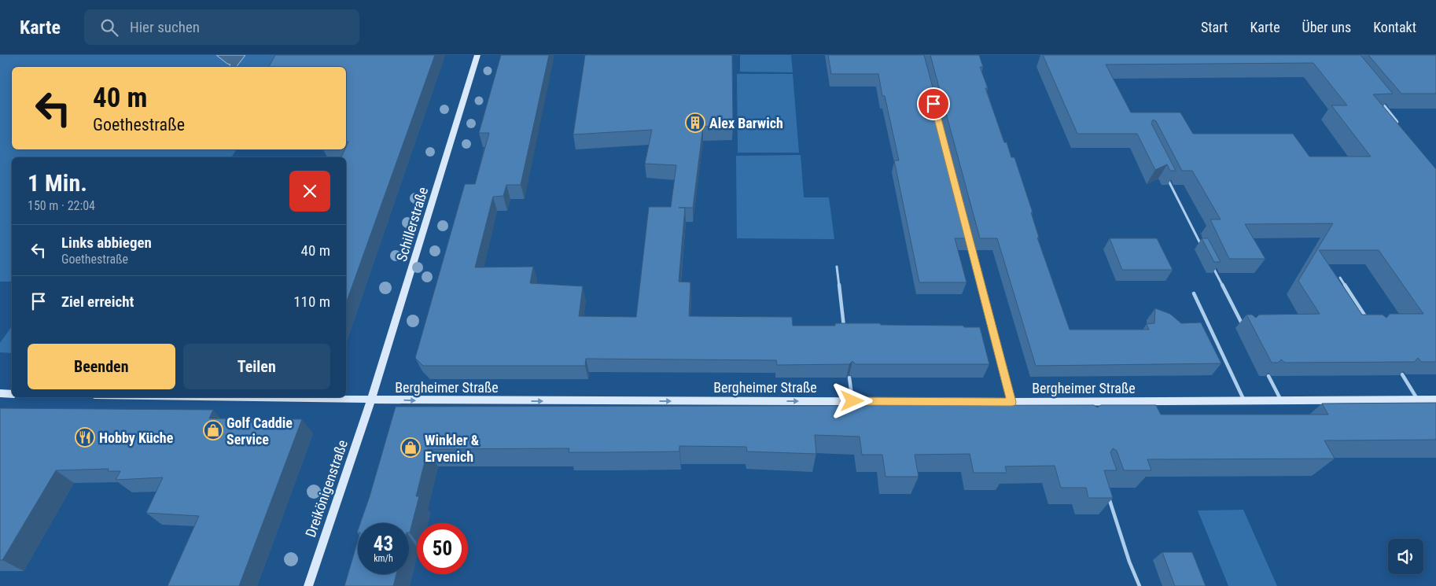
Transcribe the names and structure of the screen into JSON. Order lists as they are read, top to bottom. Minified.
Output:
{"streets":{"main road":["Schillerstraße","Bergheimer Straße","Dreikönigenstraße"]},"crossings":[["Schillerstraße","Bergheimer Straße"],["Schillerstraße","Dreikönigenstraße"],["Bergheimer Straße","Dreikönigenstraße"]],"one_way":["Bergheimer Straße"],"places":{"building":["Alex Barwich"],"shop":["Golf Caddie Service","Winkler & Ervenich"],"restaurant":["Hobby Küche"]},"page":{"header":"Karte","search":"Hier suchen","nav":["Start","Karte","Über uns","Kontakt"],"turn":["40 m","Goethestraße"],"heading":["1 Min.","150 m · 22:04"],"list":[{"name":"Links abbiegen","note":"Goethestraße","value":"40 m"},{"name":"Ziel erreicht","value":"110 m"}],"buttons":["Beenden","Teilen"],"speed":"43 km/h","limit":"50"}}
